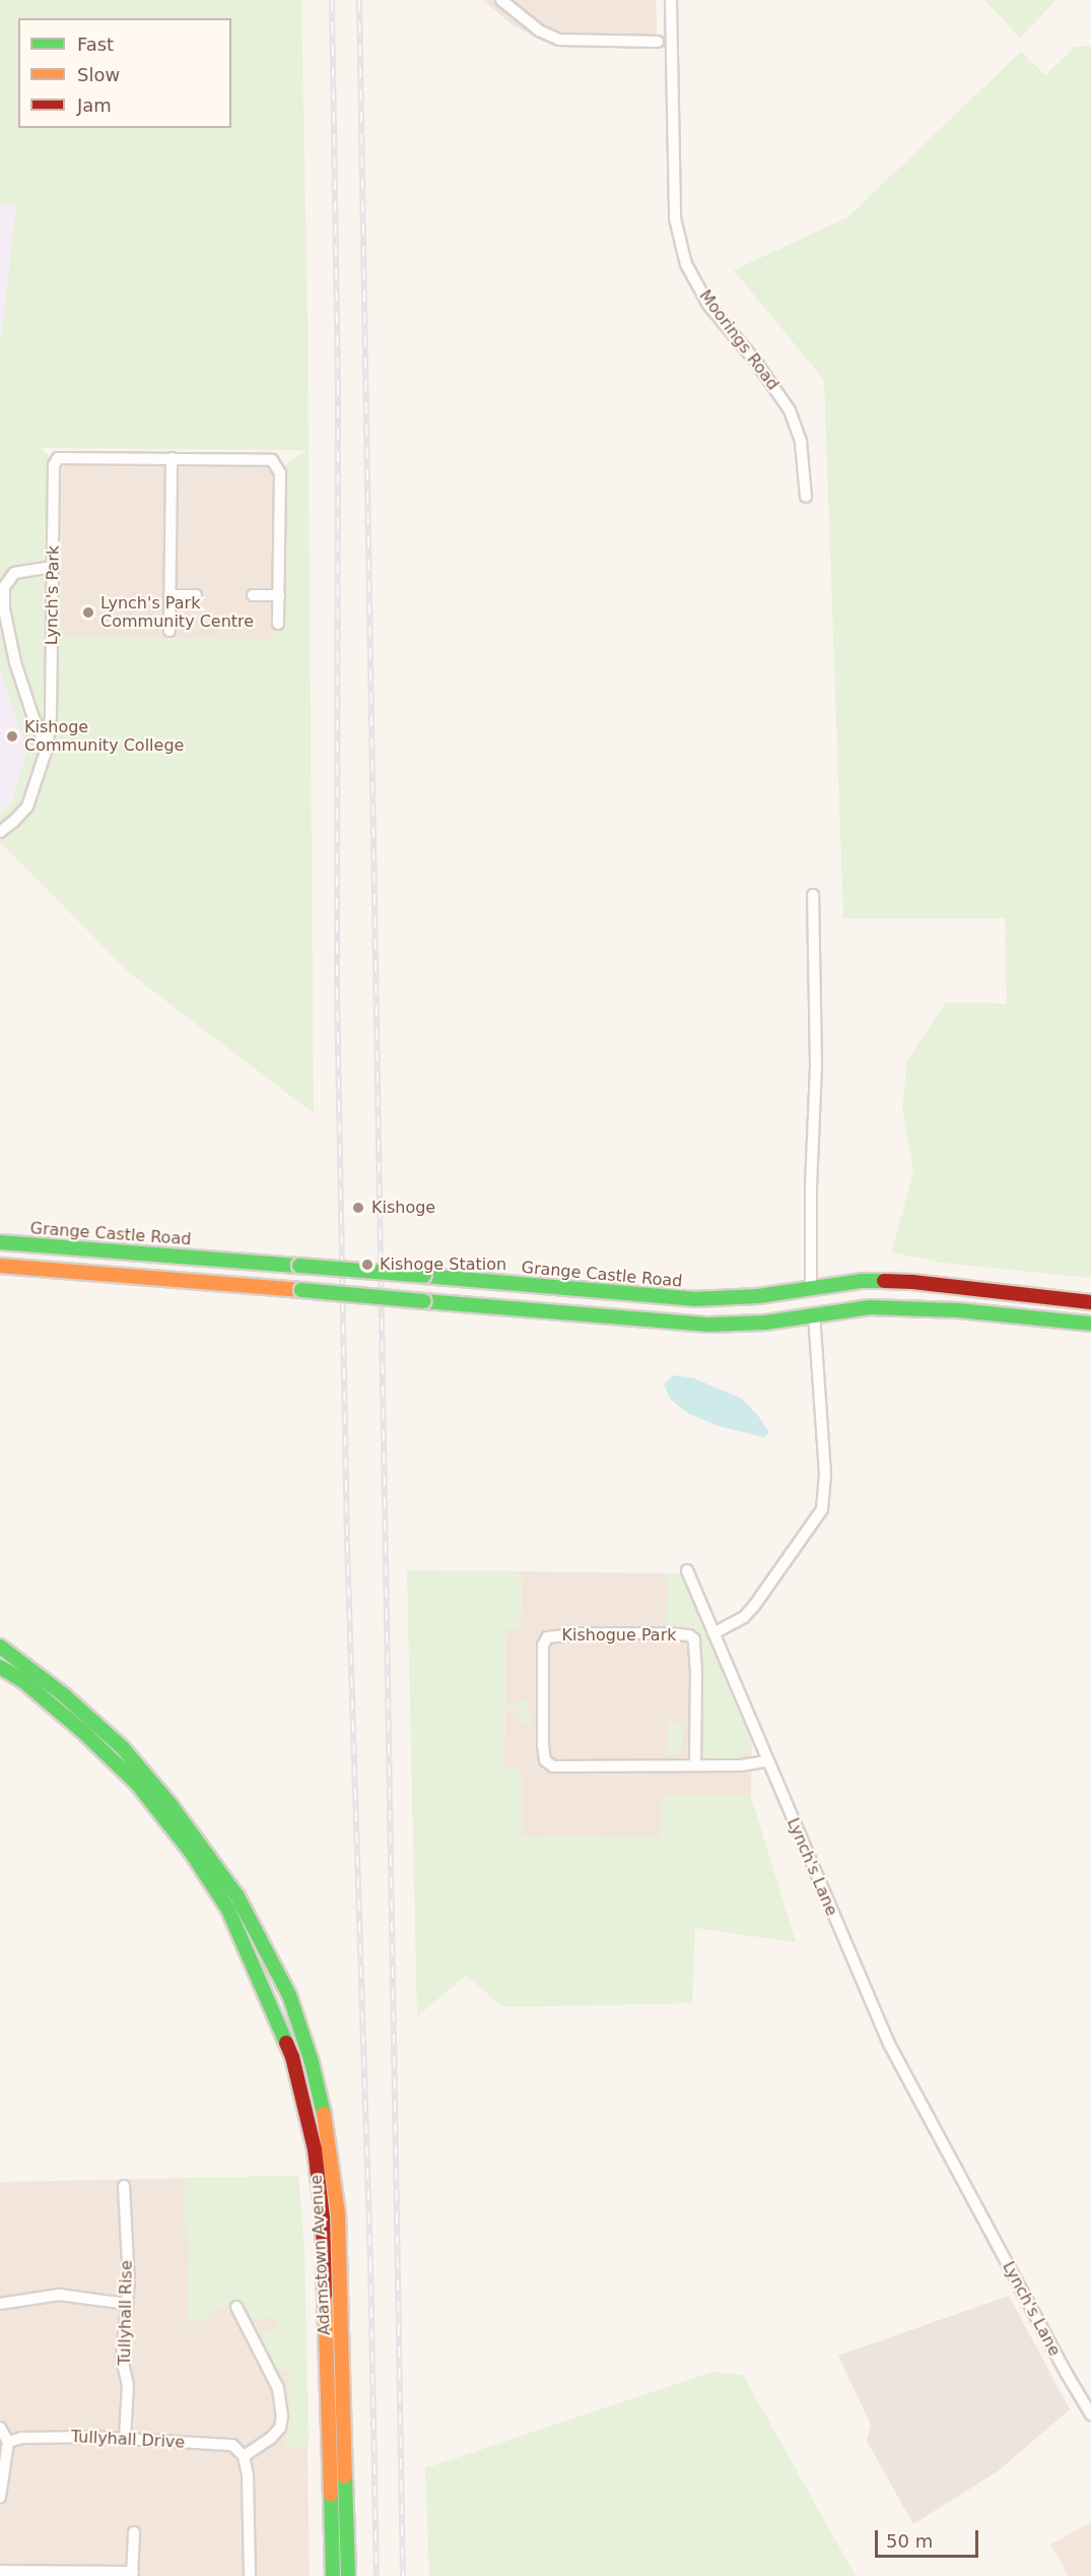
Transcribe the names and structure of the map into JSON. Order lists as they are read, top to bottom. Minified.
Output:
{"streets":{"main road":["Grange Castle Road","Adamstown Avenue"],"street":["Moorings Road","Lynch's Park","Kishogue Park","Lynch's Lane","Tullyhall Rise","Tullyhall Drive"]},"crossings":[["Kishogue Park","Lynch's Lane"],["Tullyhall Rise","Tullyhall Drive"]],"places":["Lynch's Park Community Centre","Kishoge Community College","Kishoge","Kishoge Station"],"legend":["Fast","Slow","Jam"],"scale_bar":"50 m"}
